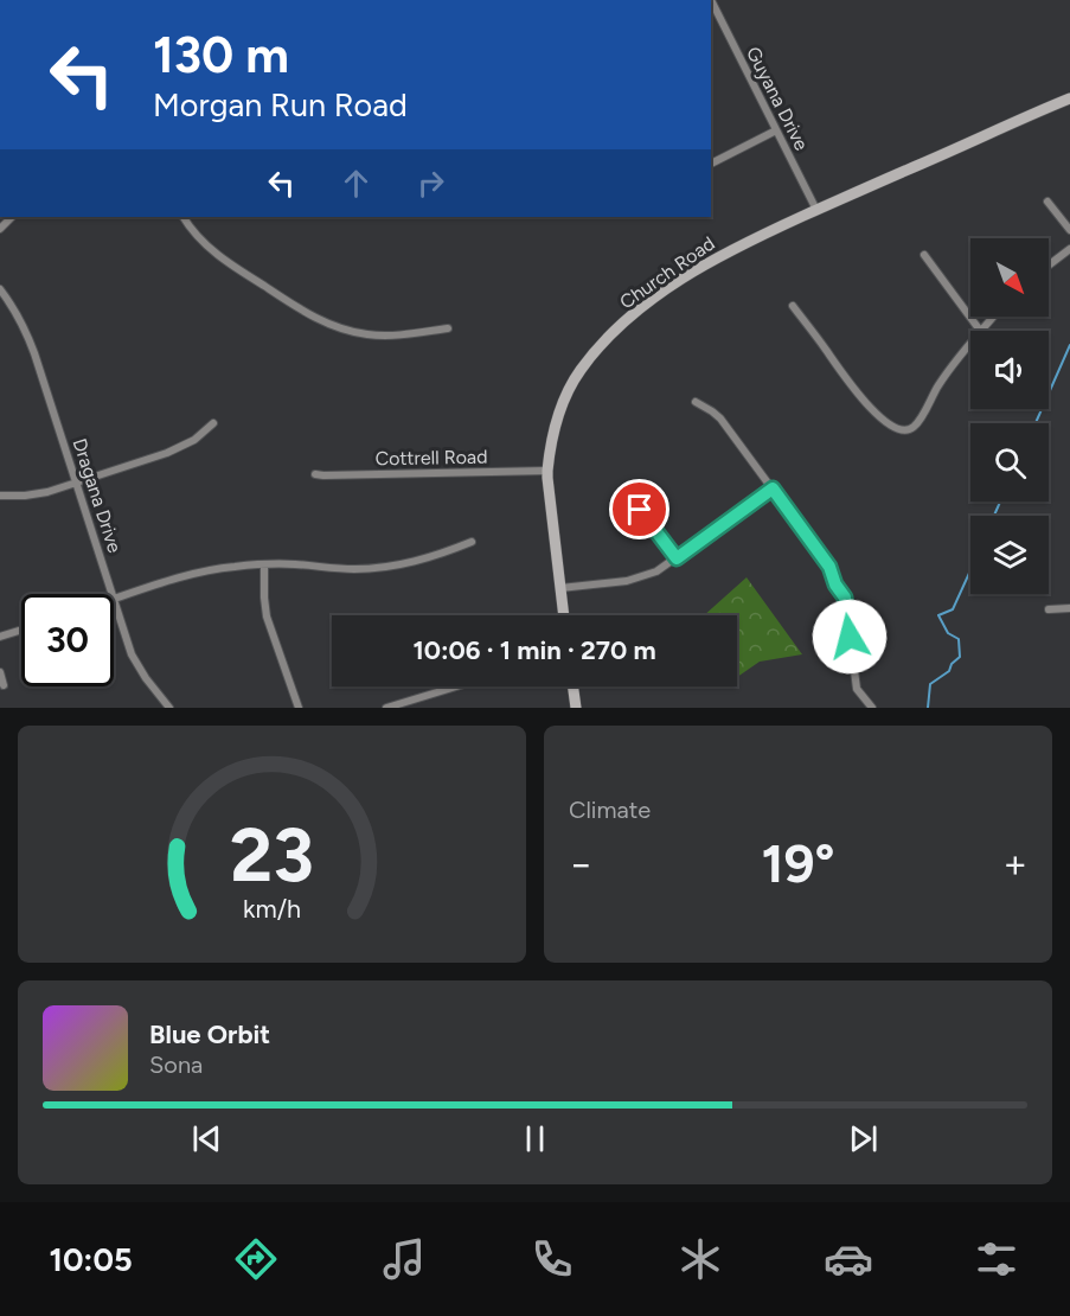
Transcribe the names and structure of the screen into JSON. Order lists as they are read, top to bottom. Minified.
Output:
{"streets":{"main road":["Church Road"],"street":["Guyana Drive","Cottrell Road","Dragana Drive"]},"crossings":[["Guyana Drive","Church Road"],["Church Road","Cottrell Road"]],"north":"bottom right","page":{"turn":["130 m","Morgan Run Road"],"limit":"30","trip":"10:06 · 1 min · 270 m","tile":"Climate","heat":["−","19°","+"],"song":["Blue Orbit","Sona"],"tabs":"10:05","gauge":["23","km/h"]}}
